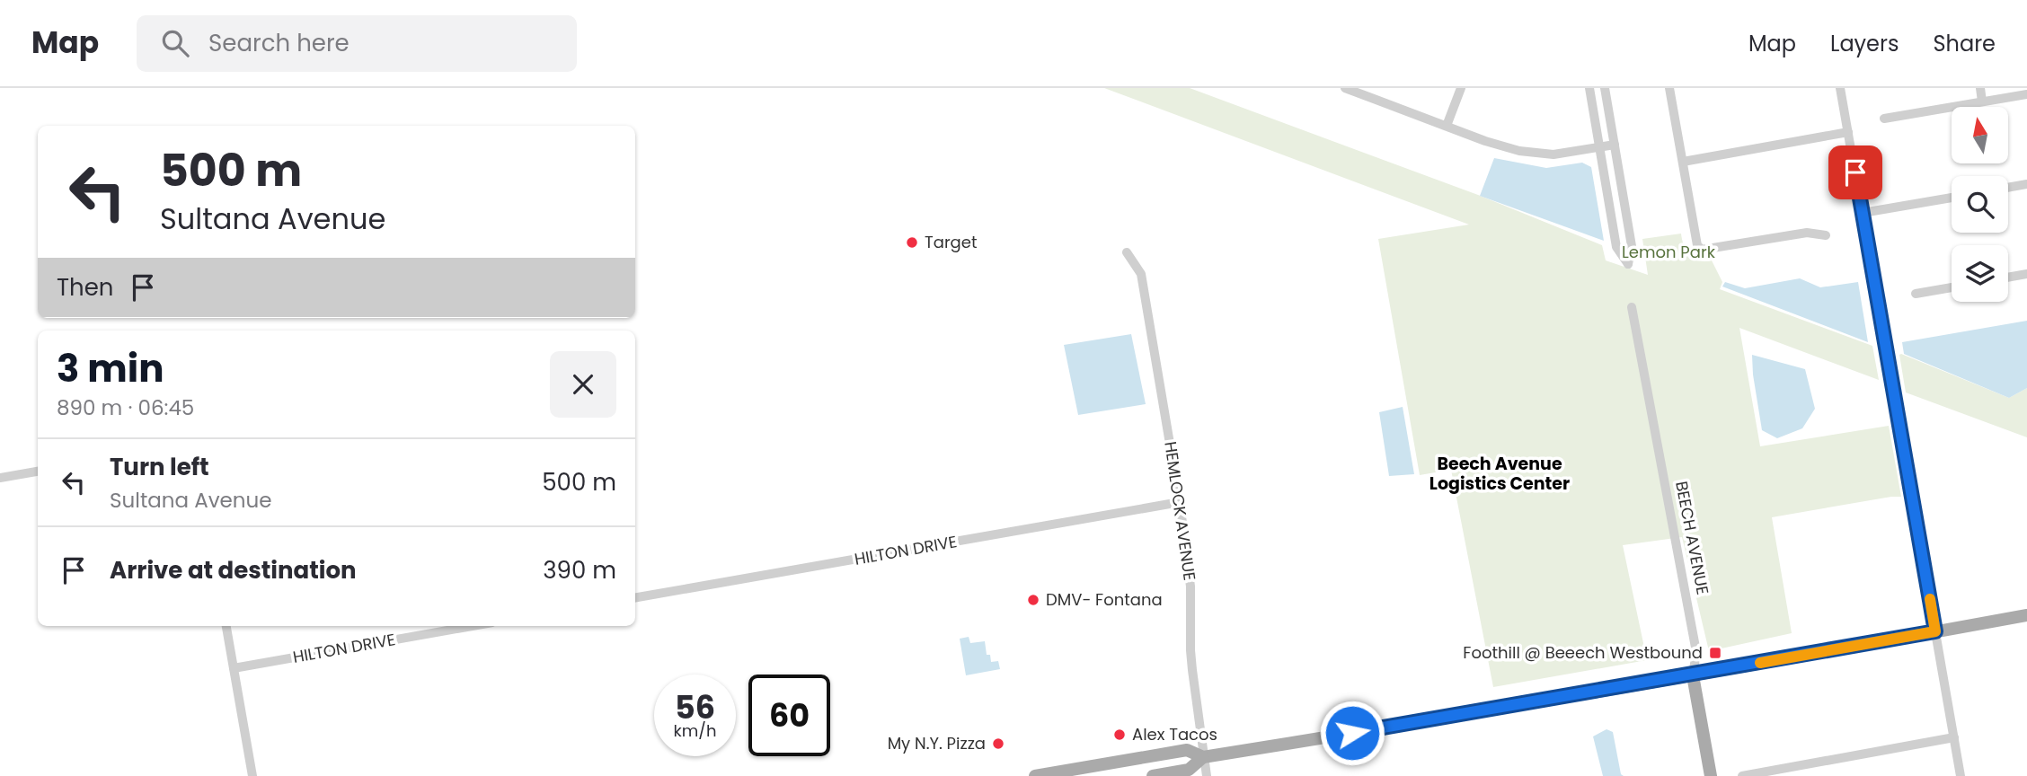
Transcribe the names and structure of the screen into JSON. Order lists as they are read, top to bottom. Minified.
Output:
{"streets":{"main road":["BEECH AVENUE"],"street":["HEMLOCK AVENUE","HILTON DRIVE"]},"crossings":[["HEMLOCK AVENUE","HILTON DRIVE"]],"districts":["Beech Avenue Logistics Center"],"parks":["Lemon Park"],"places":{"other":["Target","DMV- Fontana","Alex Tacos","My N.Y. Pizza"],"transit":["Foothill @ Beeech Westbound"]},"north":"top","page":{"header":"Map","search":"Search here","nav":["Map","Layers","Share"],"turn":["500 m","Sultana Avenue"],"then":"Then","heading":["3 min","890 m · 06:45"],"list":[{"name":"Turn left","note":"Sultana Avenue","value":"500 m"},{"name":"Arrive at destination","value":"390 m"}],"speed":"56 km/h","limit":"60"}}
